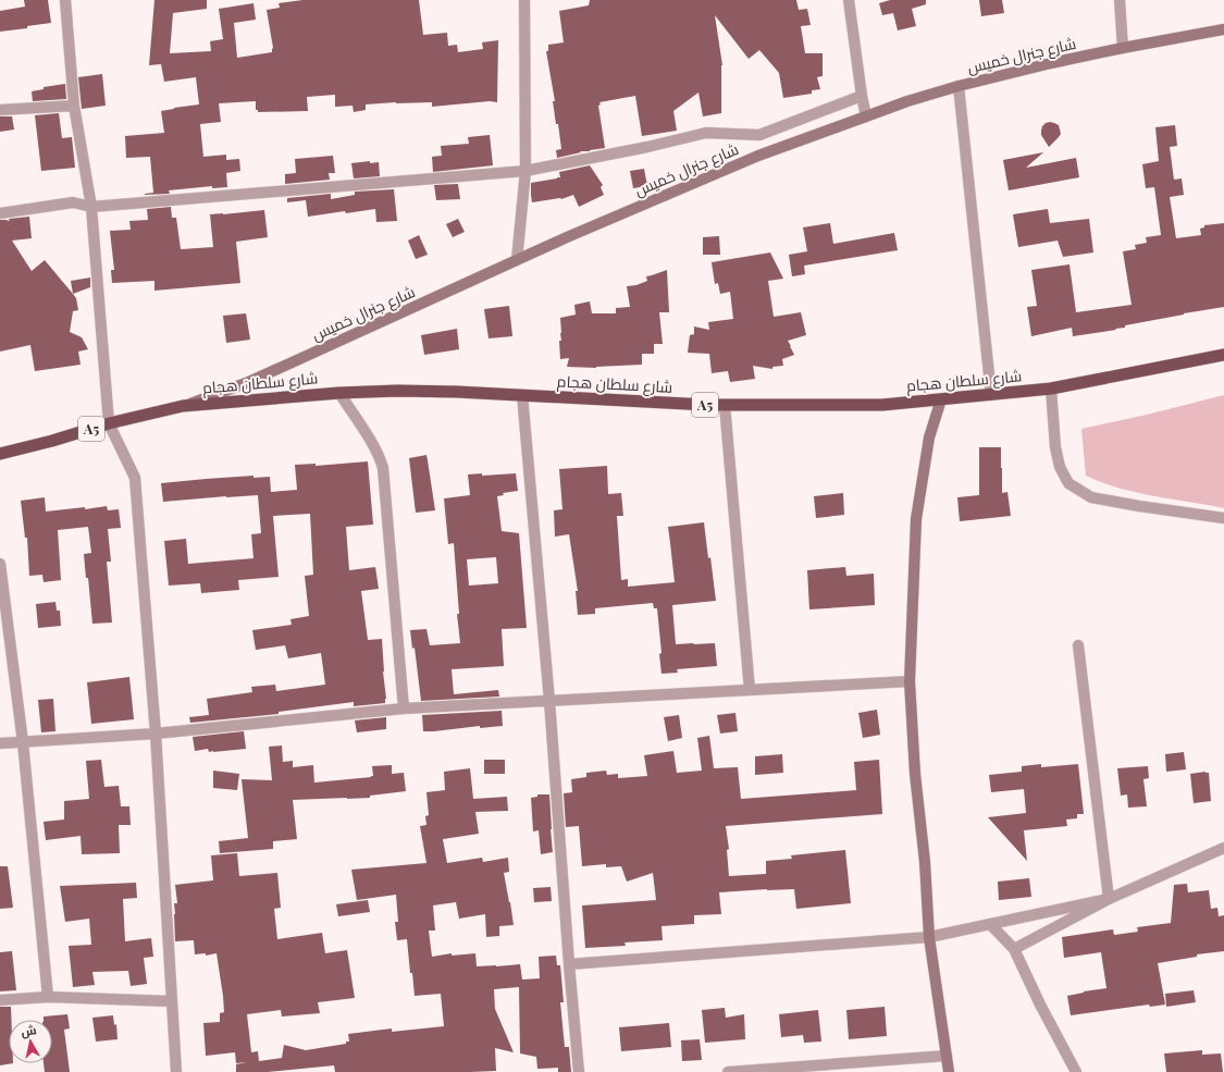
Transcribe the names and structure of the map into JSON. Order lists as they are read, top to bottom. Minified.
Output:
{"streets":{"highway":["شارع سلطان هجام","A5"],"main road":["شارع جنرال خميس"]},"crossings":[["شارع جنرال خميس","شارع سلطان هجام"],["شارع جنرال خميس","A5"],["شارع سلطان هجام","A5"]],"north":"top"}
